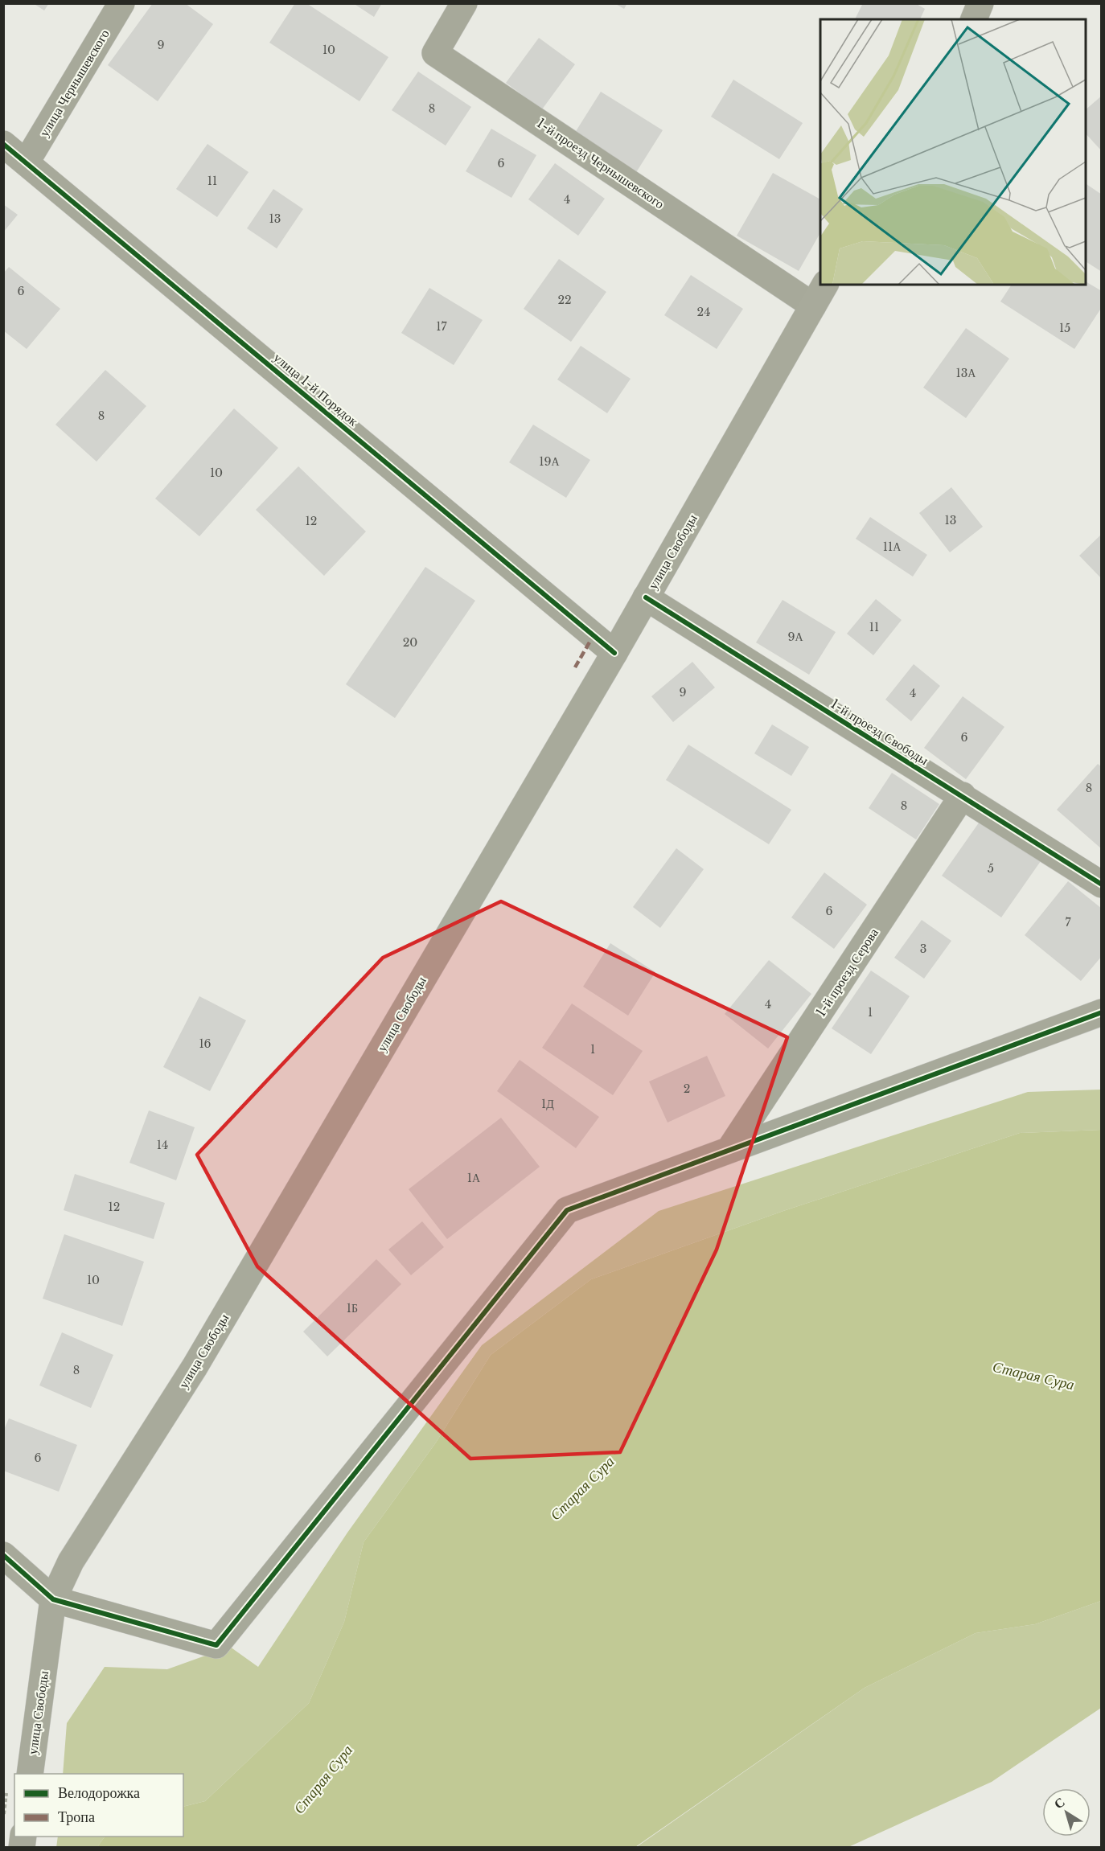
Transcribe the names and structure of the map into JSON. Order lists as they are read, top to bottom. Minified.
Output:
{"streets":{"main road":["улица Свободы"],"street":["улица Чернышевского","1-й проезд Чернышевского","улица 1-й Порядок","1-й проезд Свободы","1-й проезд Серова"]},"crossings":[["улица Чернышевского","улица 1-й Порядок"],["1-й проезд Чернышевского","улица Свободы"],["улица 1-й Порядок","улица Свободы"],["улица Свободы","1-й проезд Свободы"],["1-й проезд Свободы","1-й проезд Серова"]],"water":["Старая Сура"],"house_numbers":["9","10","8","6","11","4","13","6","22","24","17","15","13А","8","19А","10","13","12","11А","11","9А","20","9","4","6","8","8","5","6","7","3","4","1","16","1","2","1Д","14","1А","12","10","1Б","8","6"],"legend":["Велодорожка","Тропа"],"north":"top left"}
